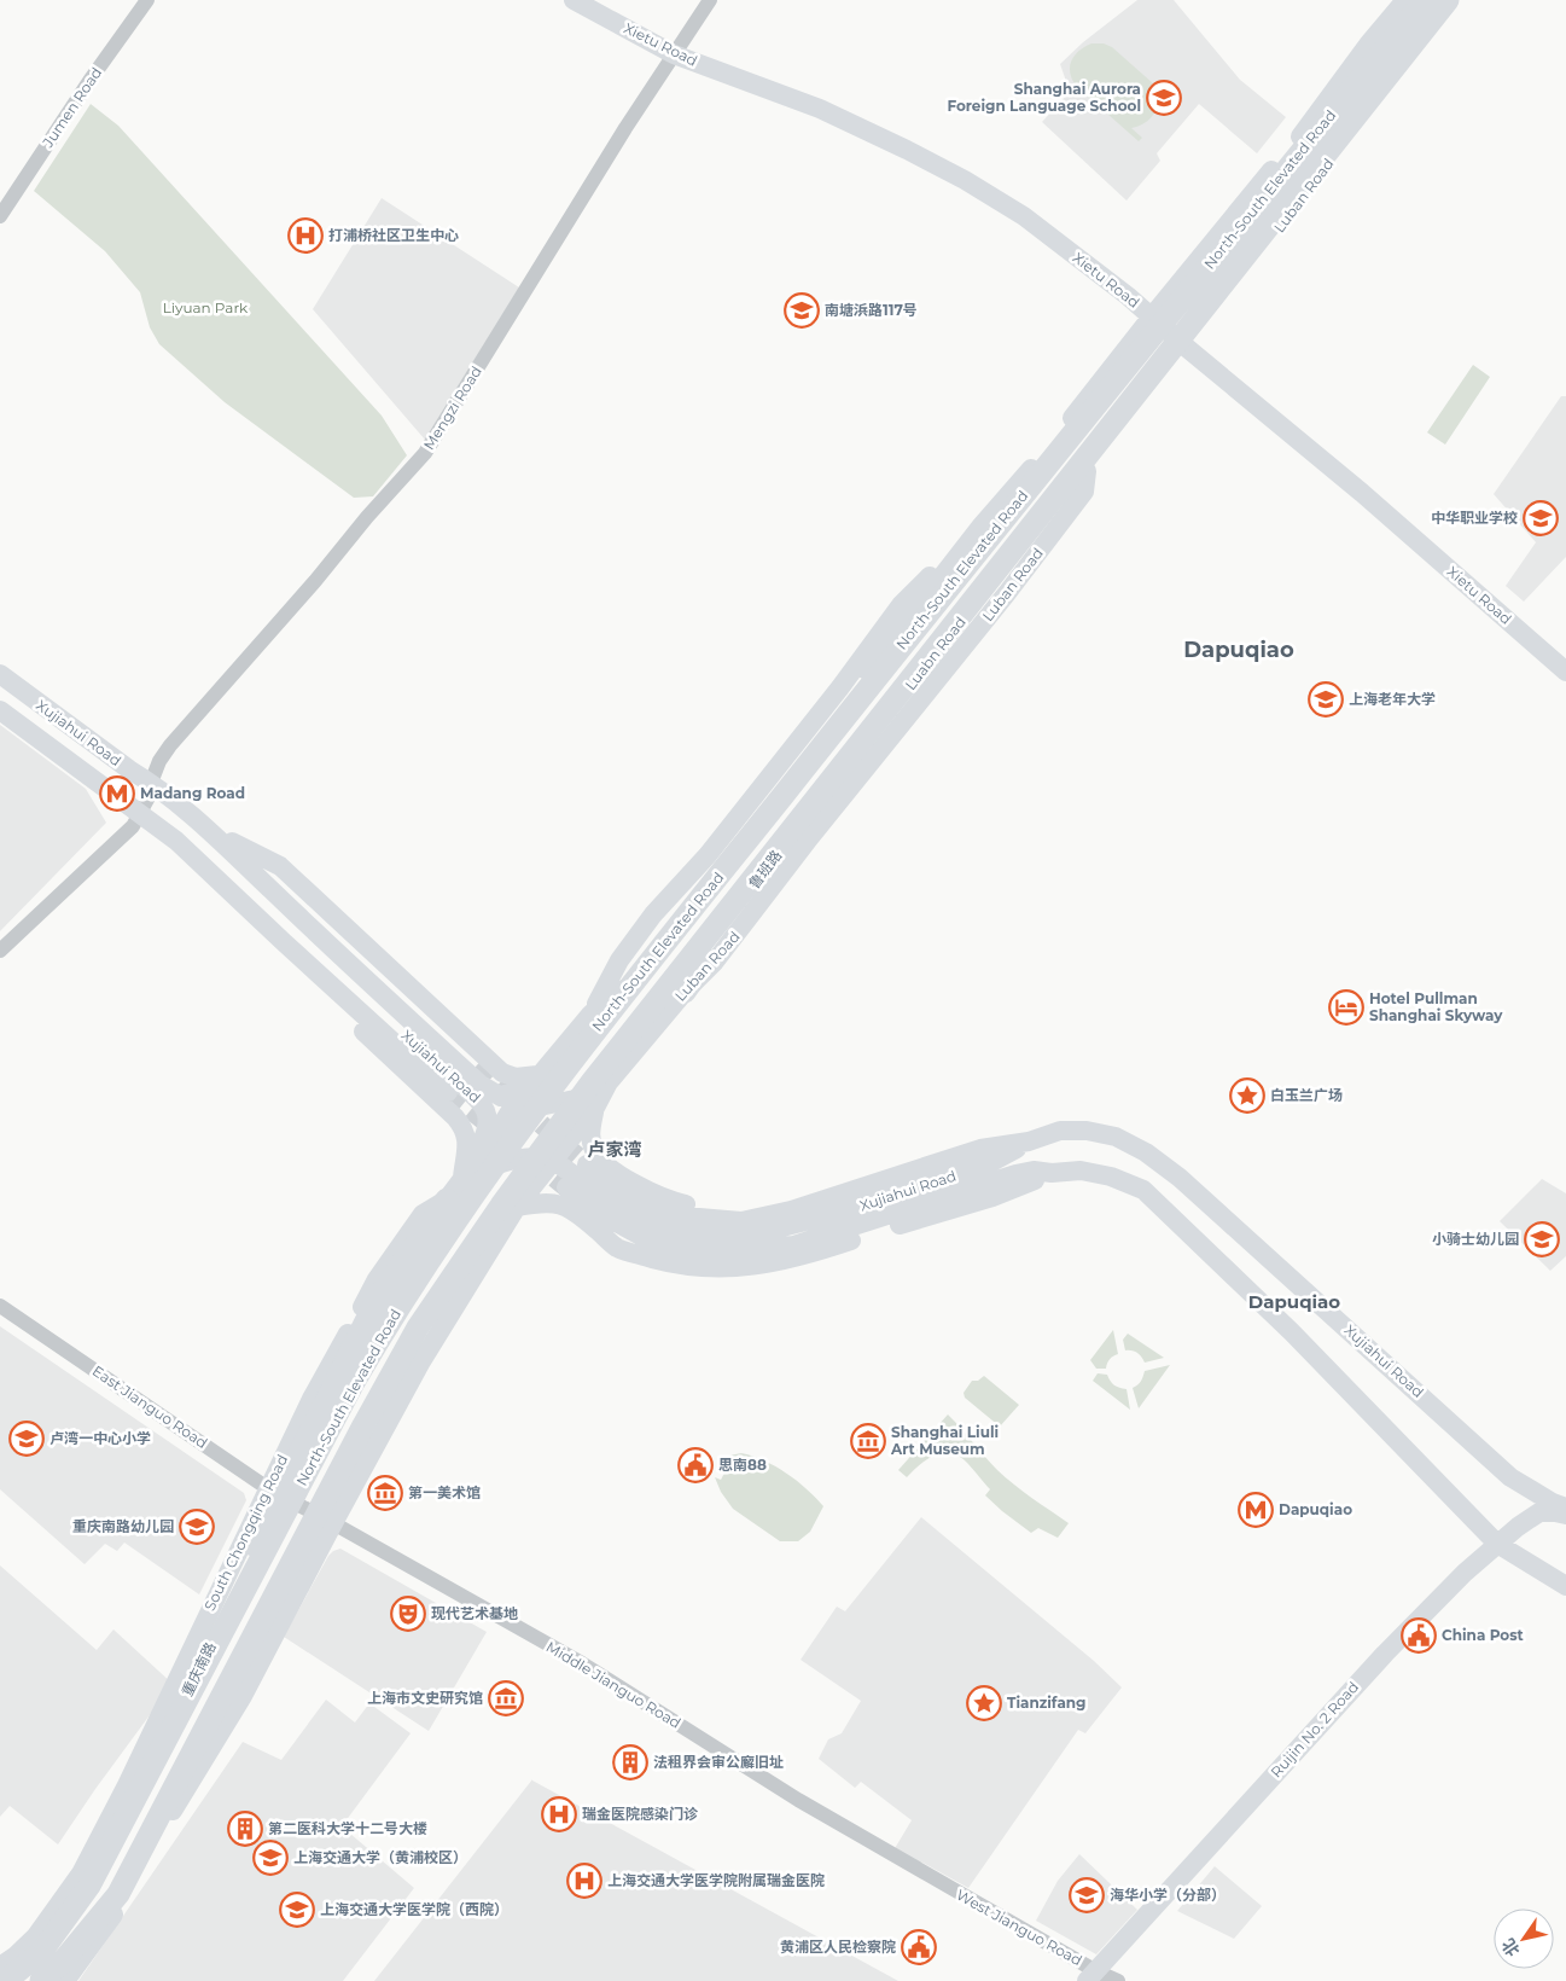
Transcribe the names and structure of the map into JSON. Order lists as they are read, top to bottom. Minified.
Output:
{"streets":{"highway":["North-South Elevated Road"],"main road":["Xietu Road","Luban Road","Luabn Road","Xujiahui Road","鲁班路","South Chongqing Road"],"street":["Jumen Road","Mengzi Road","East Jianguo Road","Middle Jianguo Road","West Jianguo Road"]},"crossings":[["Xietu Road","Luban Road"],["Xietu Road","Mengzi Road"],["North-South Elevated Road","Luban Road"],["North-South Elevated Road","Luabn Road"],["Luban Road","Luabn Road"],["Luban Road","Xujiahui Road"],["Luban Road","鲁班路"],["Mengzi Road","Xujiahui Road"],["Luabn Road","鲁班路"],["Xujiahui Road","South Chongqing Road"],["East Jianguo Road","South Chongqing Road"],["East Jianguo Road","Middle Jianguo Road"],["Middle Jianguo Road","West Jianguo Road"]],"districts":["Dapuqiao","卢家湾","Dapuqiao"],"parks":["Liyuan Park"],"places":{"school or university":["Shanghai Aurora Foreign Language School","南塘浜路117号","中华职业学校","上海老年大学","小骑士幼儿园","卢湾一中心小学","重庆南路幼儿园","上海交通大学（黄浦校区）","海华小学（分部）","上海交通大学医学院（西院）"],"hospital":["打浦桥社区卫生中心","瑞金医院感染门诊","上海交通大学医学院附属瑞金医院"],"metro station":["Madang Road","Dapuqiao"],"hotel":["Hotel Pullman Shanghai Skyway"],"place":["白玉兰广场","Tianzifang"],"museum":["Shanghai Liuli Art Museum","第一美术馆","上海市文史研究馆"],"public building":["思南88","China Post","黄浦区人民检察院"],"theatre":["现代艺术基地"],"building":["法租界会审公廨旧址","第二医科大学十二号大楼"]},"north":"bottom left"}
